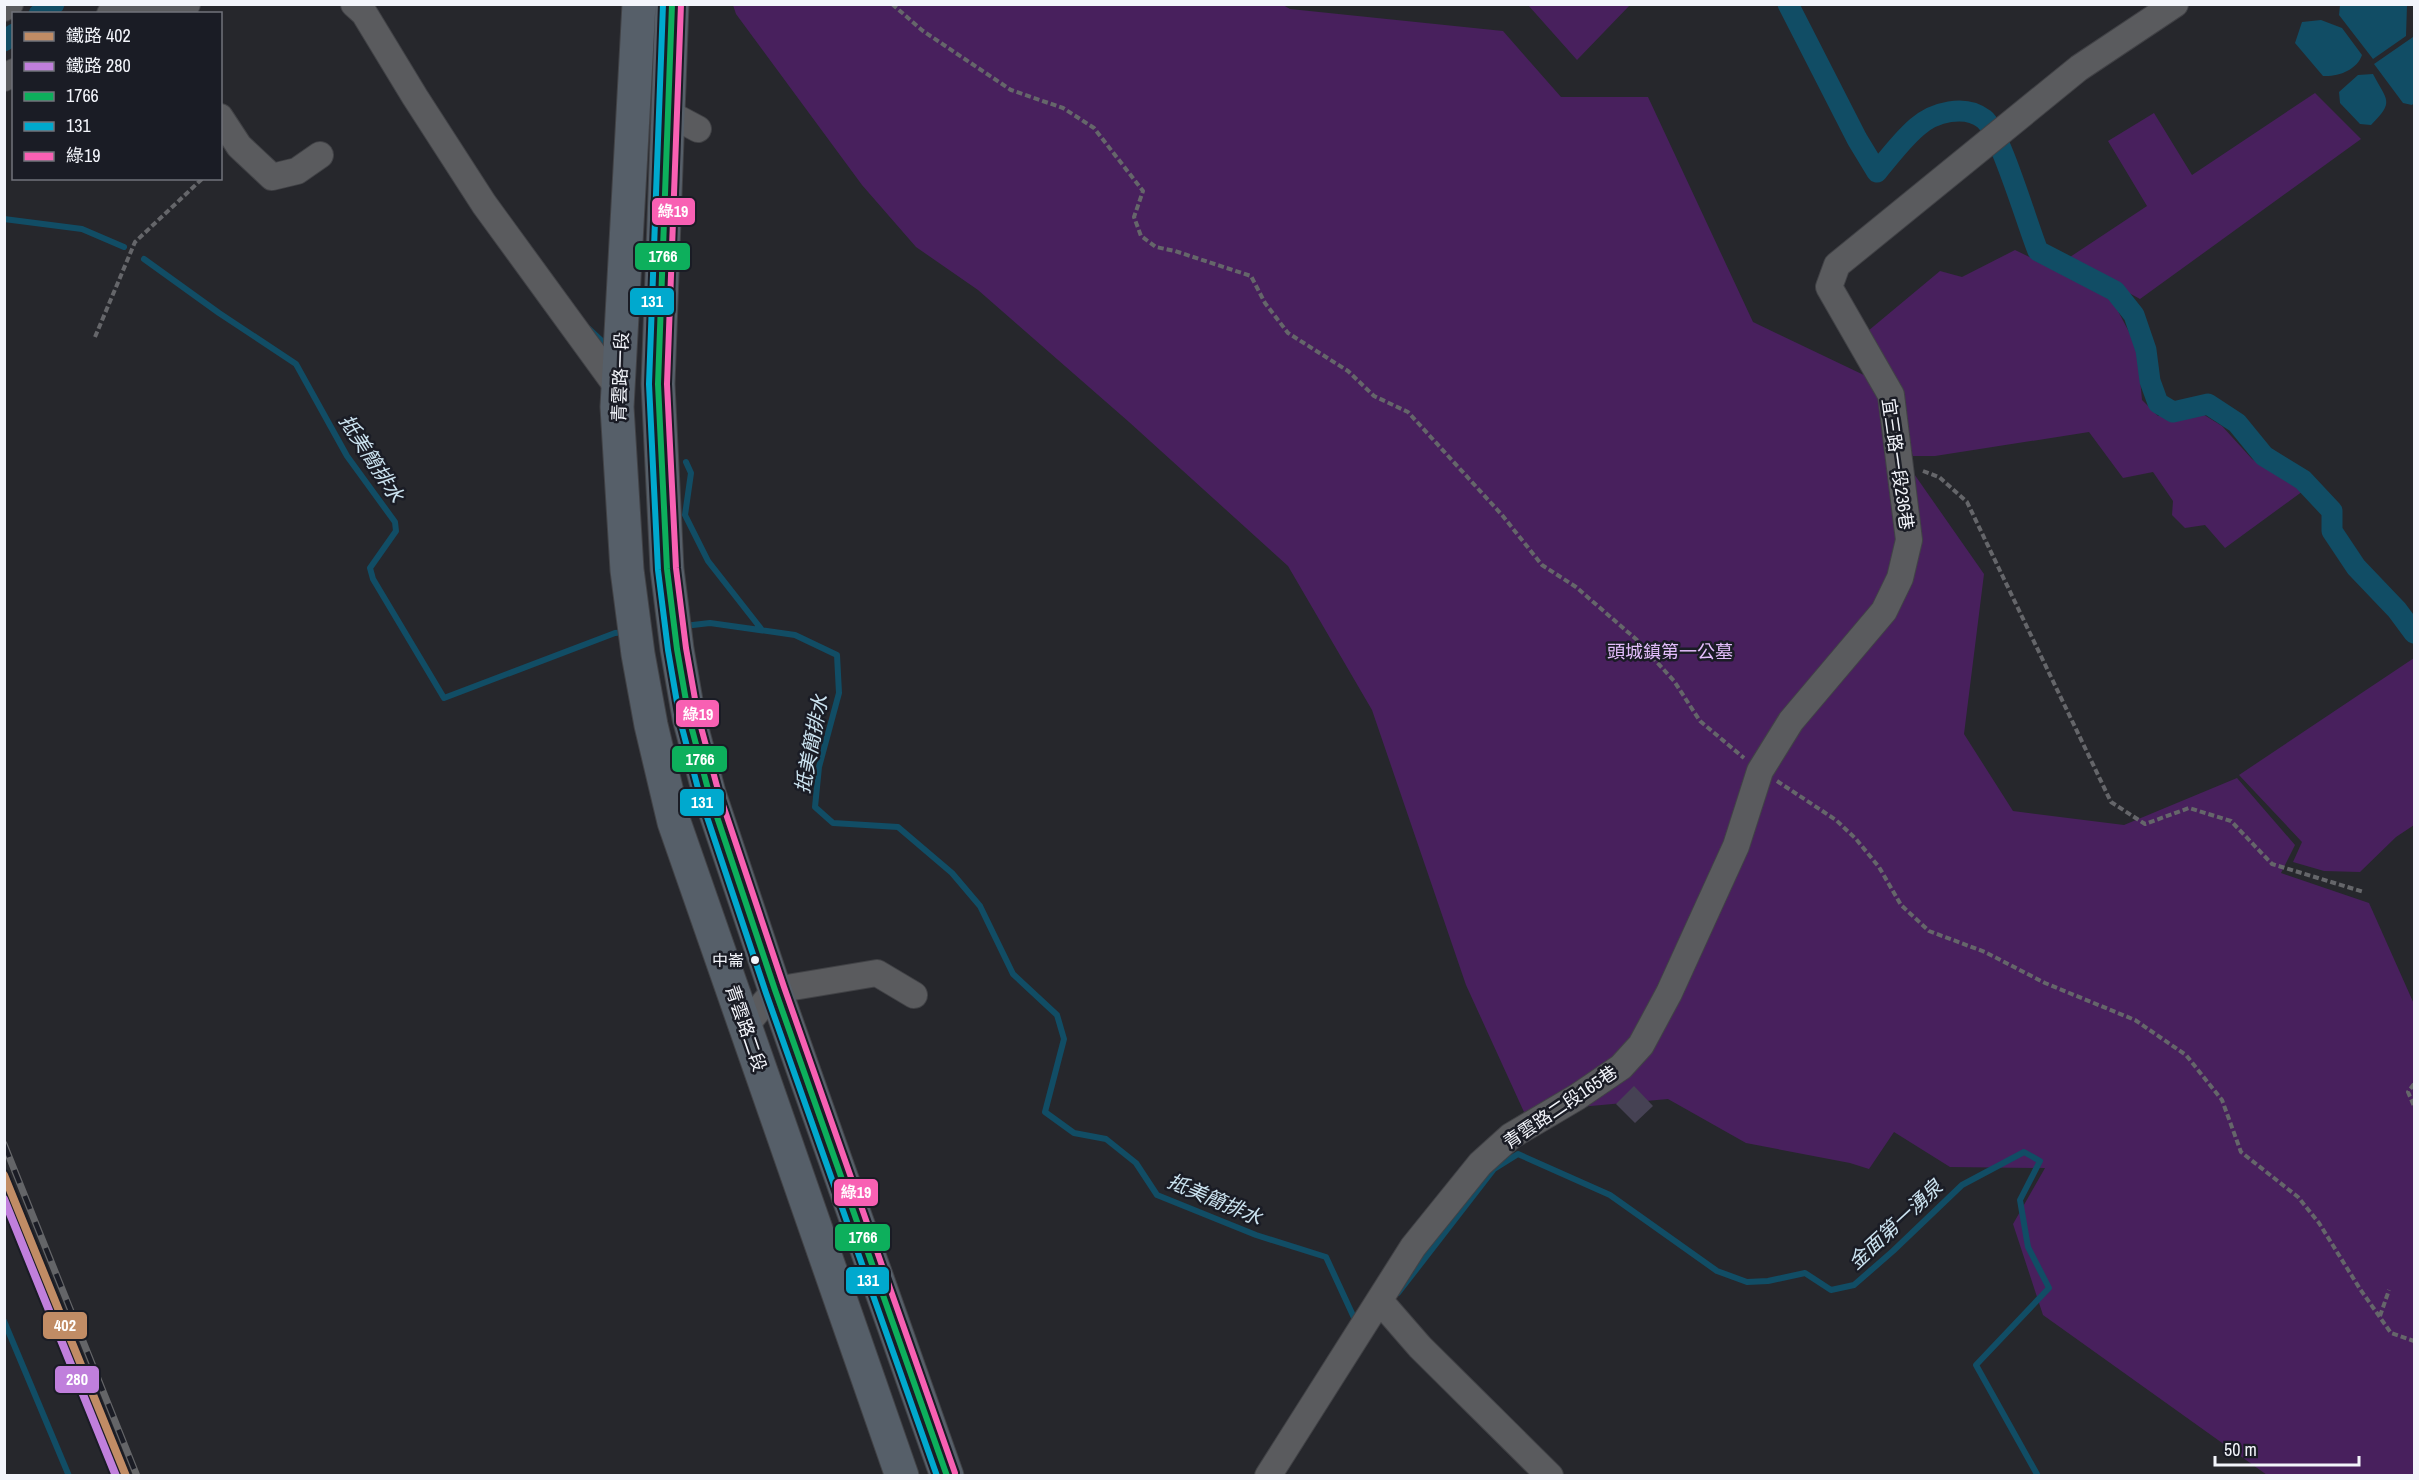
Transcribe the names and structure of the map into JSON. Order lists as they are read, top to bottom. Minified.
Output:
{"streets":{"main road":["青雲路一段","青雲路二段"],"lane":["宜三路一段236巷","青雲路二段165巷"]},"crossings":[["青雲路一段","青雲路二段"],["宜三路一段236巷","青雲路二段165巷"]],"water":["抵美簡排水","金面第一湧泉"],"parks":["頭城鎮第一公墓"],"places":["中崙"],"lines":["transit line 1766","transit line 131","transit line 綠19","rail line 402","rail line 280"],"legend":["鐵路 402","鐵路 280","1766","131","綠19"],"scale_bar":"50 m"}
